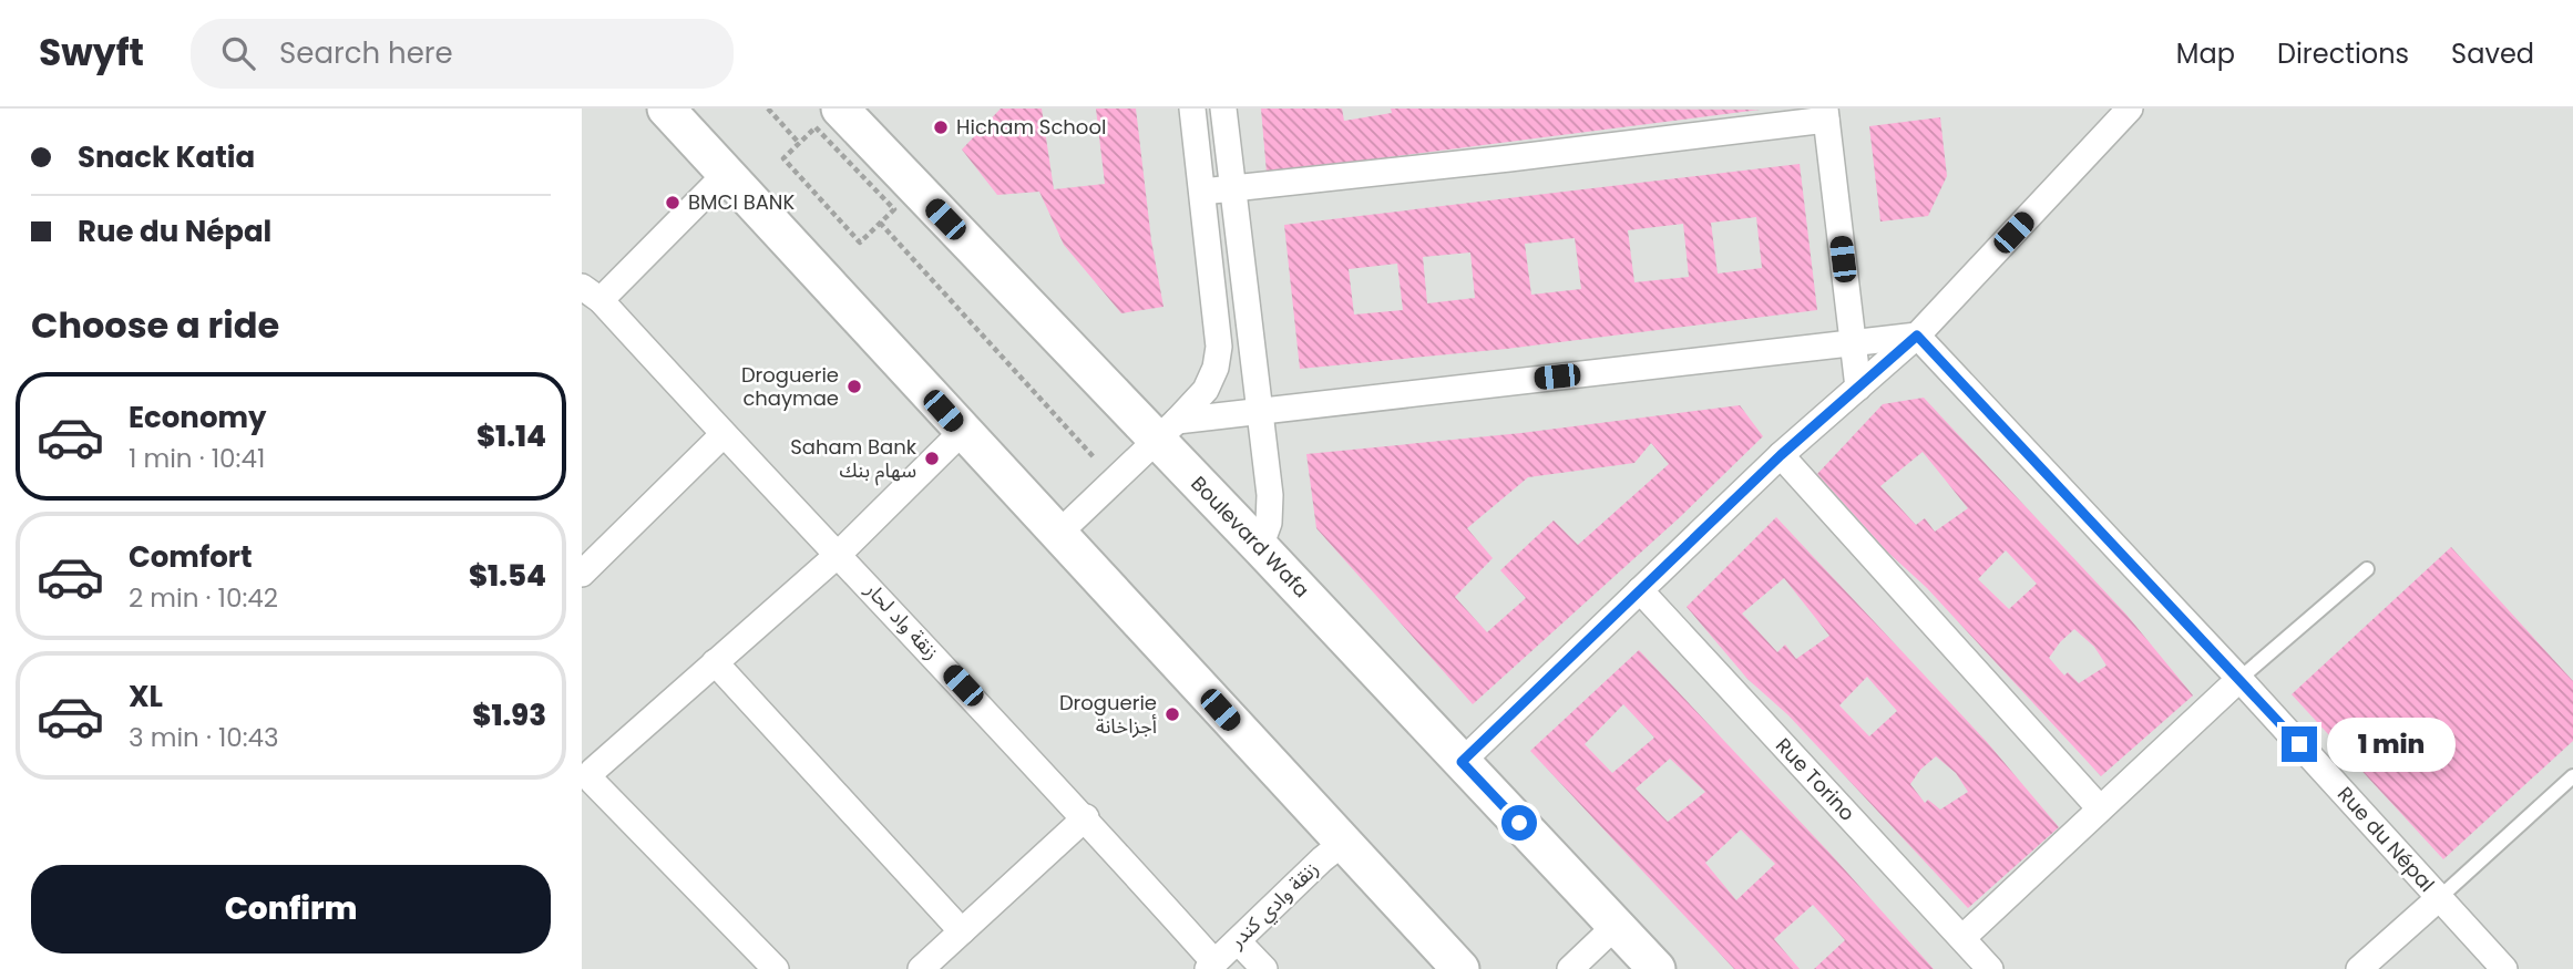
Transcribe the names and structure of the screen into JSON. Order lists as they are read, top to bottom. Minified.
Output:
{"streets":{"street":["Boulevard Wafa","زنقة واد لحار","Rue Torino","Rue du Népal","زنقة وادي كندر"]},"crossings":[["زنقة واد لحار","زنقة وادي كندر"]],"places":["Hicham School","BMCI BANK","Droguerie chaymae","Saham Bank سهام بنك","Droguerie أجزاخانة"],"page":{"header":"Swyft","search":"Search here","nav":["Map","Directions","Saved"],"banner":["Snack Katia","Rue du Népal"],"heading":"Choose a ride","list":[{"name":"Economy","note":"1 min · 10:41","value":"$1.14"},{"name":"Comfort","note":"2 min · 10:42","value":"$1.54"},{"name":"XL","note":"3 min · 10:43","value":"$1.93"}],"bubble":"1 min","buttons":"Confirm"}}
